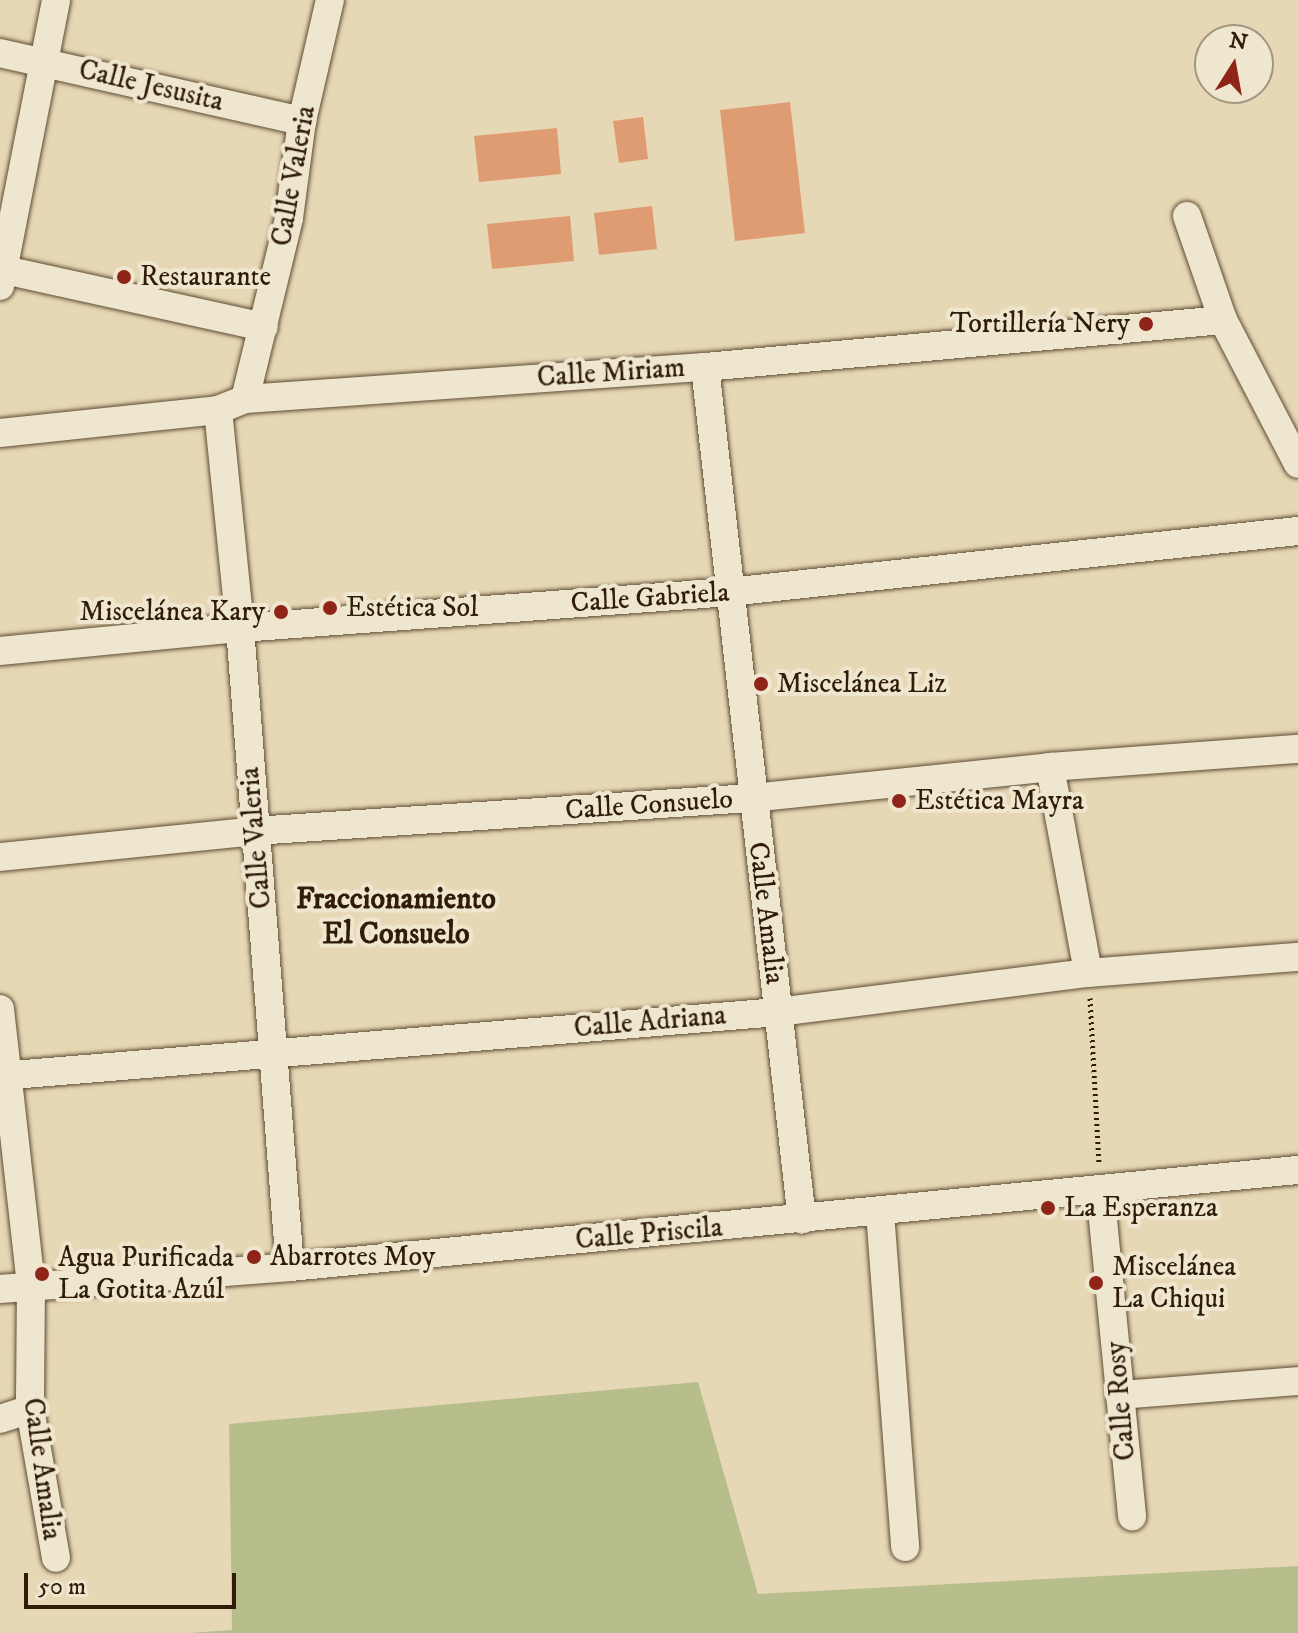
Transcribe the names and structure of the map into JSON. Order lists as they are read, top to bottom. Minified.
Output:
{"streets":{"street":["Calle Jesusita","Calle Valeria","Calle Miriam","Calle Gabriela","Calle Consuelo","Calle Amalia","Calle Adriana","Calle Priscila","Calle Rosy"]},"crossings":[["Calle Jesusita","Calle Valeria"],["Calle Valeria","Calle Miriam"],["Calle Valeria","Calle Gabriela"],["Calle Valeria","Calle Consuelo"],["Calle Valeria","Calle Adriana"],["Calle Valeria","Calle Priscila"],["Calle Miriam","Calle Amalia"],["Calle Gabriela","Calle Amalia"],["Calle Consuelo","Calle Amalia"],["Calle Amalia","Calle Adriana"],["Calle Amalia","Calle Priscila"],["Calle Priscila","Calle Rosy"]],"districts":["Fraccionamiento El Consuelo"],"places":["Restaurante","Tortillería Nery","Estética Sol","Miscelánea Kary","Miscelánea Liz","Estética Mayra","La Esperanza","Abarrotes Moy","Agua Purificada La Gotita Azúl","Miscelánea La Chiqui"],"scale_bar":"50 m","north":"top"}
